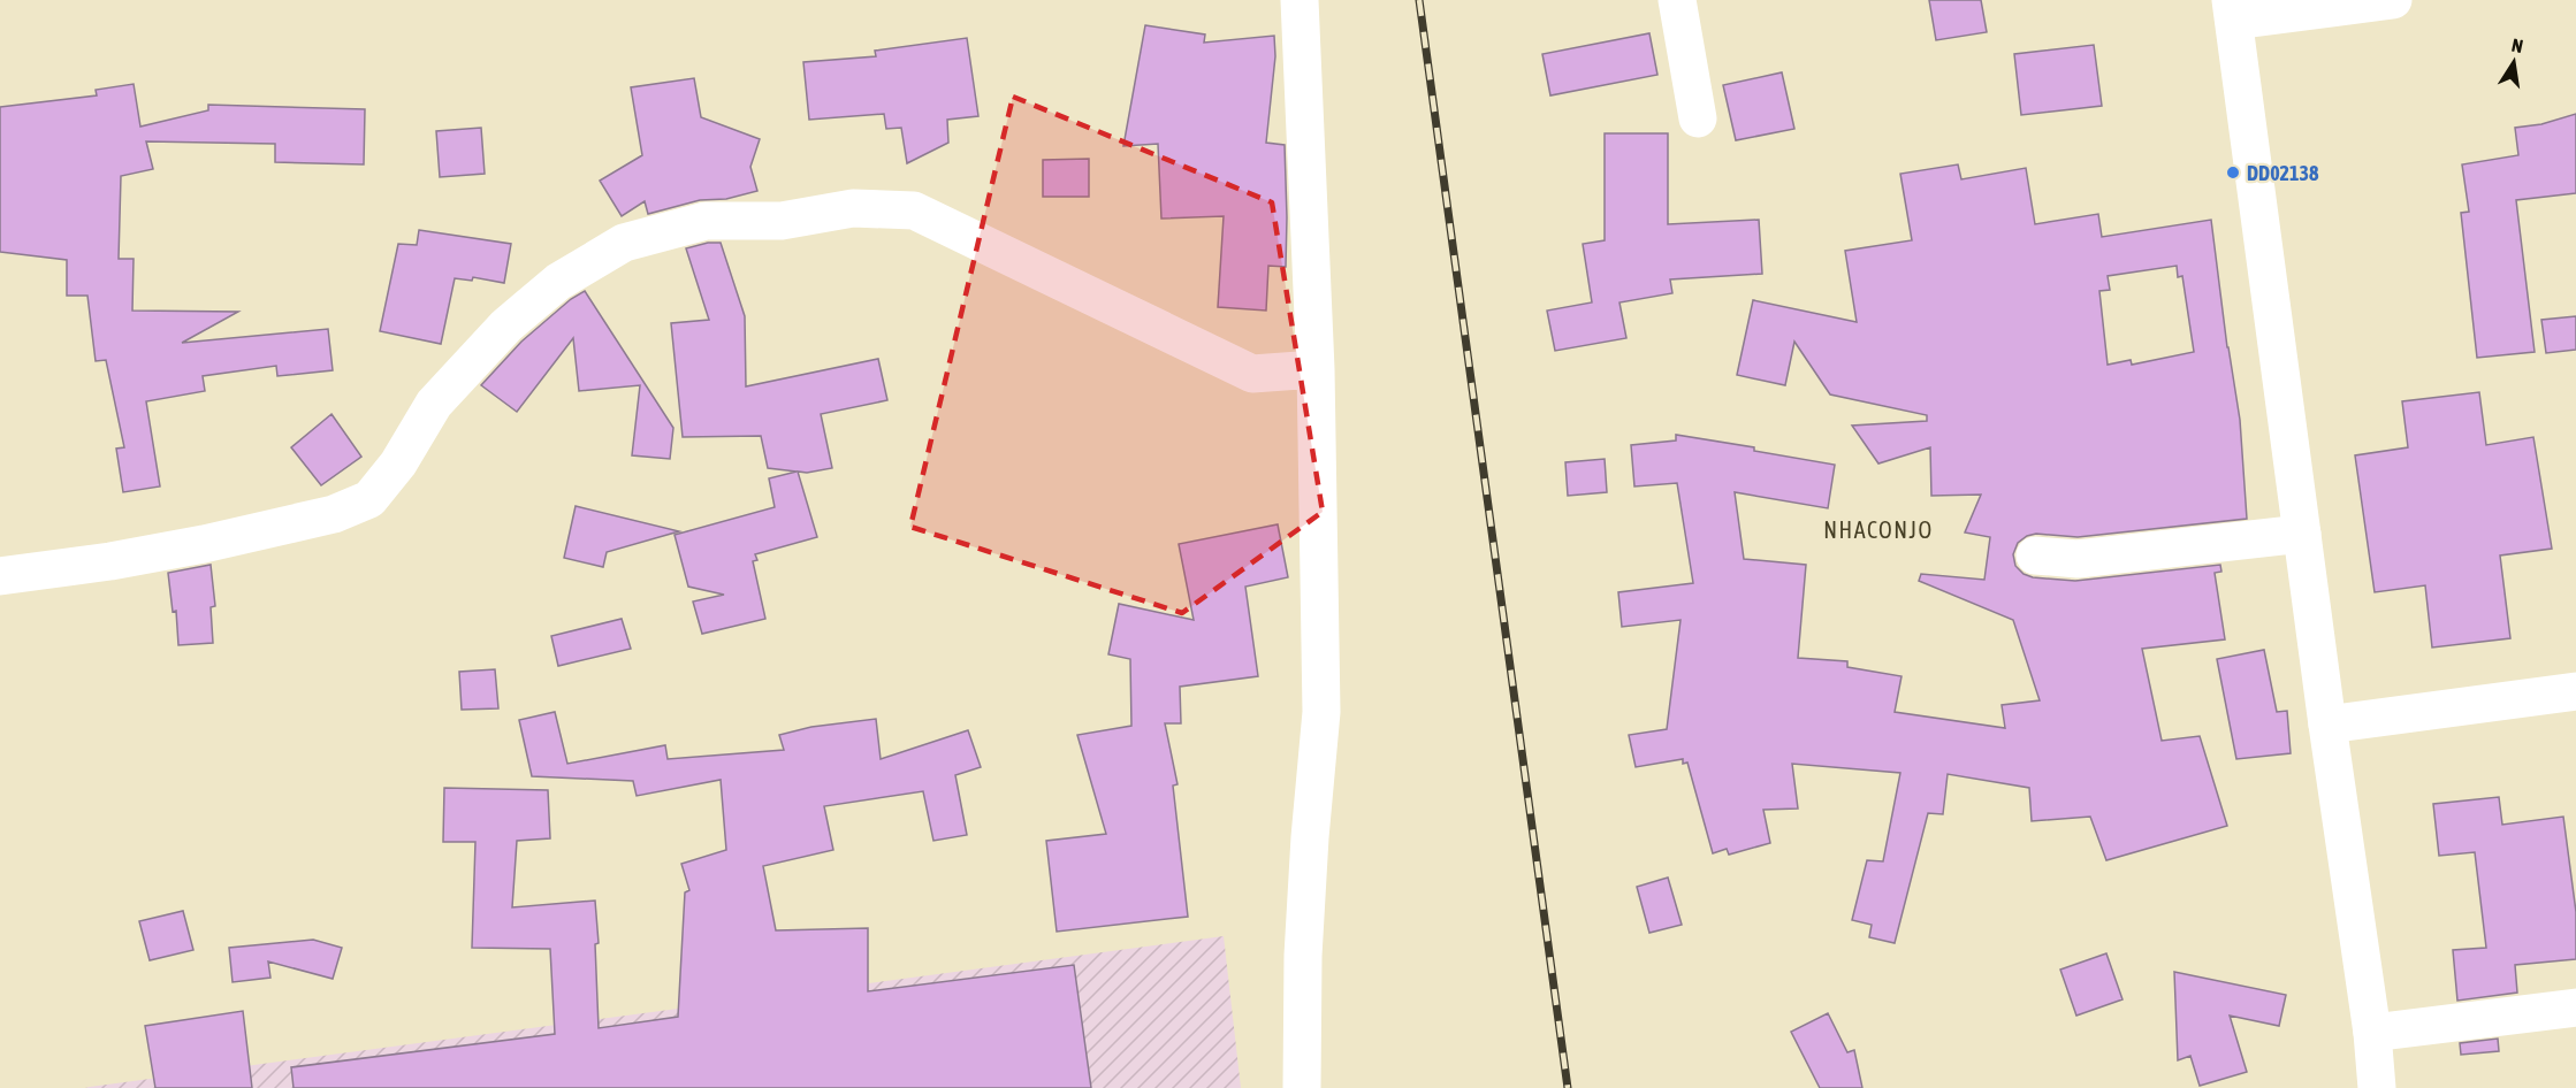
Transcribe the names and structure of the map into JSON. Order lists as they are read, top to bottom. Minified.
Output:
{"districts":["NHACONJO"],"places":["DD02138"],"north":"top"}
